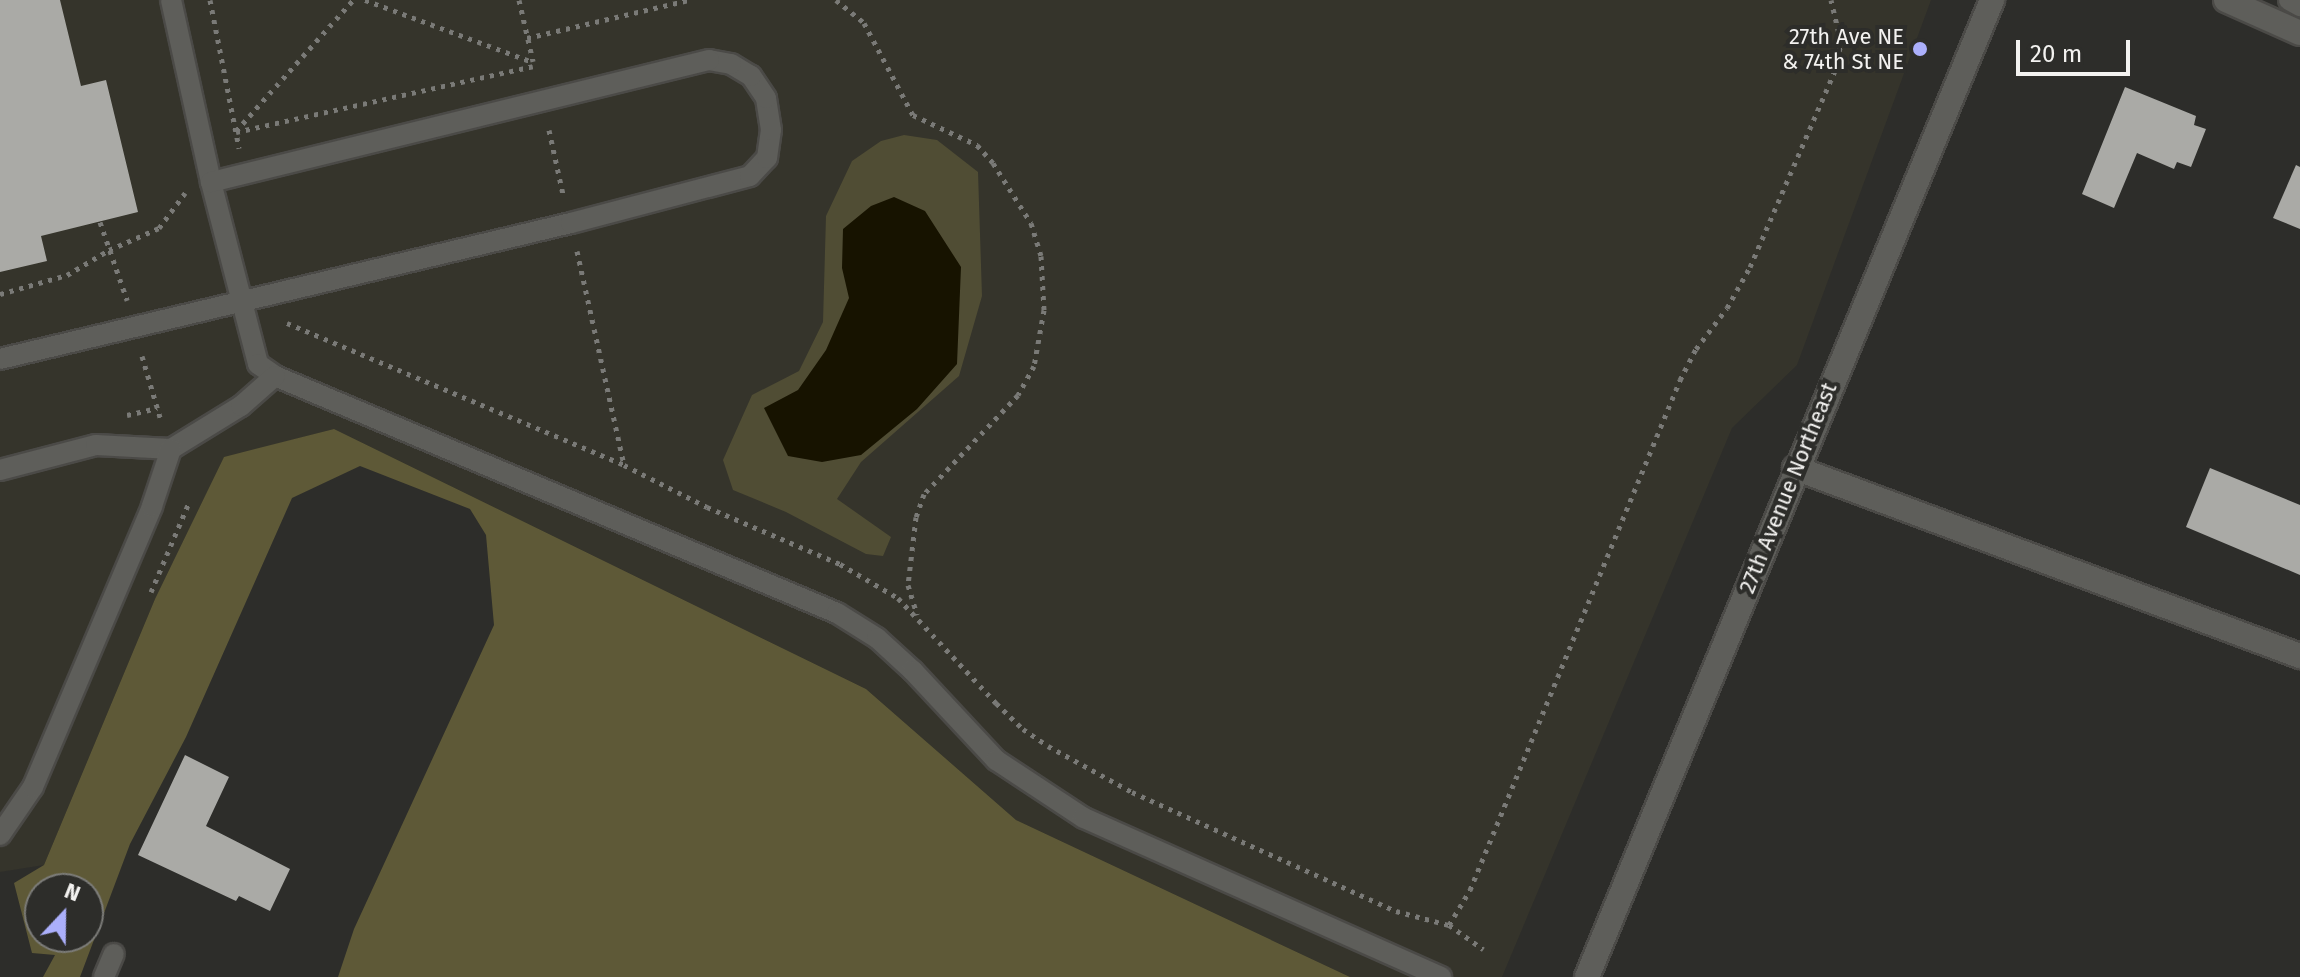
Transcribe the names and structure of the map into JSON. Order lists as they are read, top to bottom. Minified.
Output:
{"streets":{"street":["27th Avenue Northeast"]},"places":["27th Ave NE & 74th St NE"],"scale_bar":"20 m","north":"top"}
